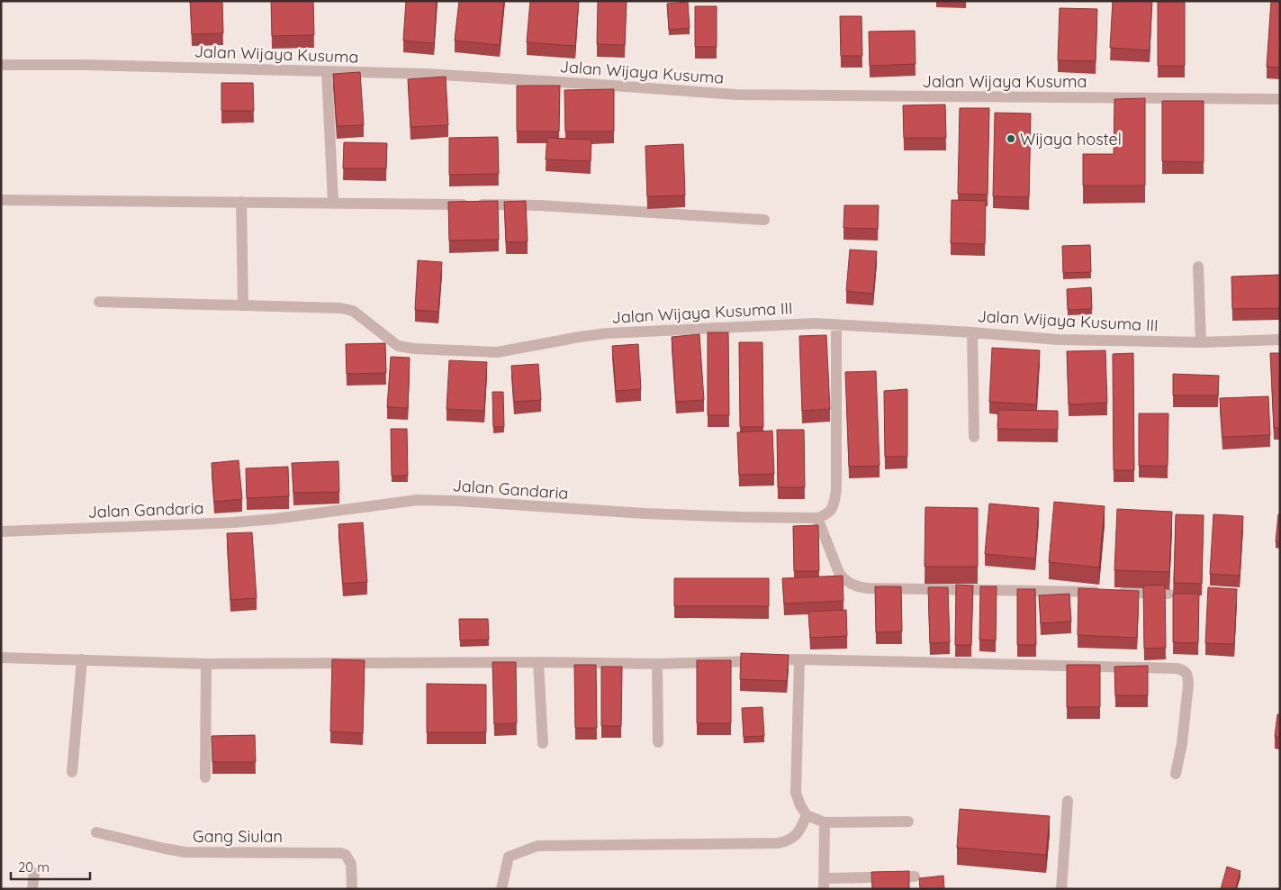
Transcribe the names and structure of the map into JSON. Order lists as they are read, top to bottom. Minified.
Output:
{"streets":{"street":["Jalan Wijaya Kusuma","Jalan Wijaya Kusuma III","Jalan Gandaria","Gang Siulan"]},"places":["Wijaya hostel"],"scale_bar":"20 m"}
